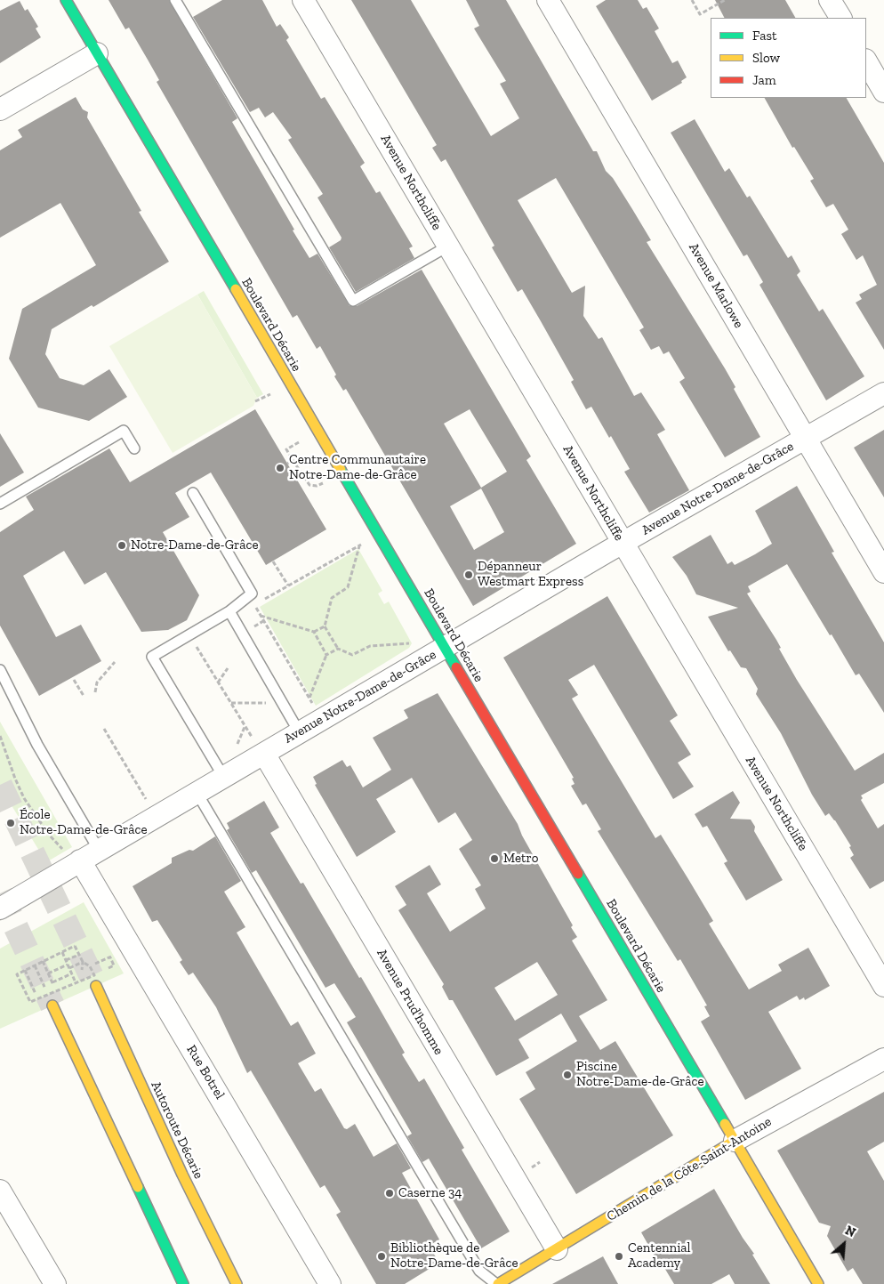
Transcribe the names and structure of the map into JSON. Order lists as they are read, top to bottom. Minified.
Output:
{"streets":{"main road":["Boulevard Décarie","Autoroute Décarie","Chemin de la Côte-Saint-Antoine"],"street":["Avenue Northcliffe","Avenue Marlowe","Avenue Notre-Dame-de-Grâce","Avenue Prud'homme","Rue Botrel"]},"crossings":[["Avenue Northcliffe","Avenue Notre-Dame-de-Grâce"],["Avenue Marlowe","Avenue Notre-Dame-de-Grâce"],["Boulevard Décarie","Avenue Notre-Dame-de-Grâce"],["Boulevard Décarie","Chemin de la Côte-Saint-Antoine"],["Avenue Notre-Dame-de-Grâce","Avenue Prud'homme"],["Avenue Notre-Dame-de-Grâce","Rue Botrel"],["Avenue Prud'homme","Chemin de la Côte-Saint-Antoine"]],"places":["Centre Communautaire Notre-Dame-de-Grâce","Notre-Dame-de-Grâce","Dépanneur Westmart Express","École Notre-Dame-de-Grâce","Metro","Piscine Notre-Dame-de-Grâce","Caserne 34","Bibliothèque de Notre-Dame-de-Grâce","Centennial Academy"],"legend":["Fast","Slow","Jam"],"north":"top right"}
